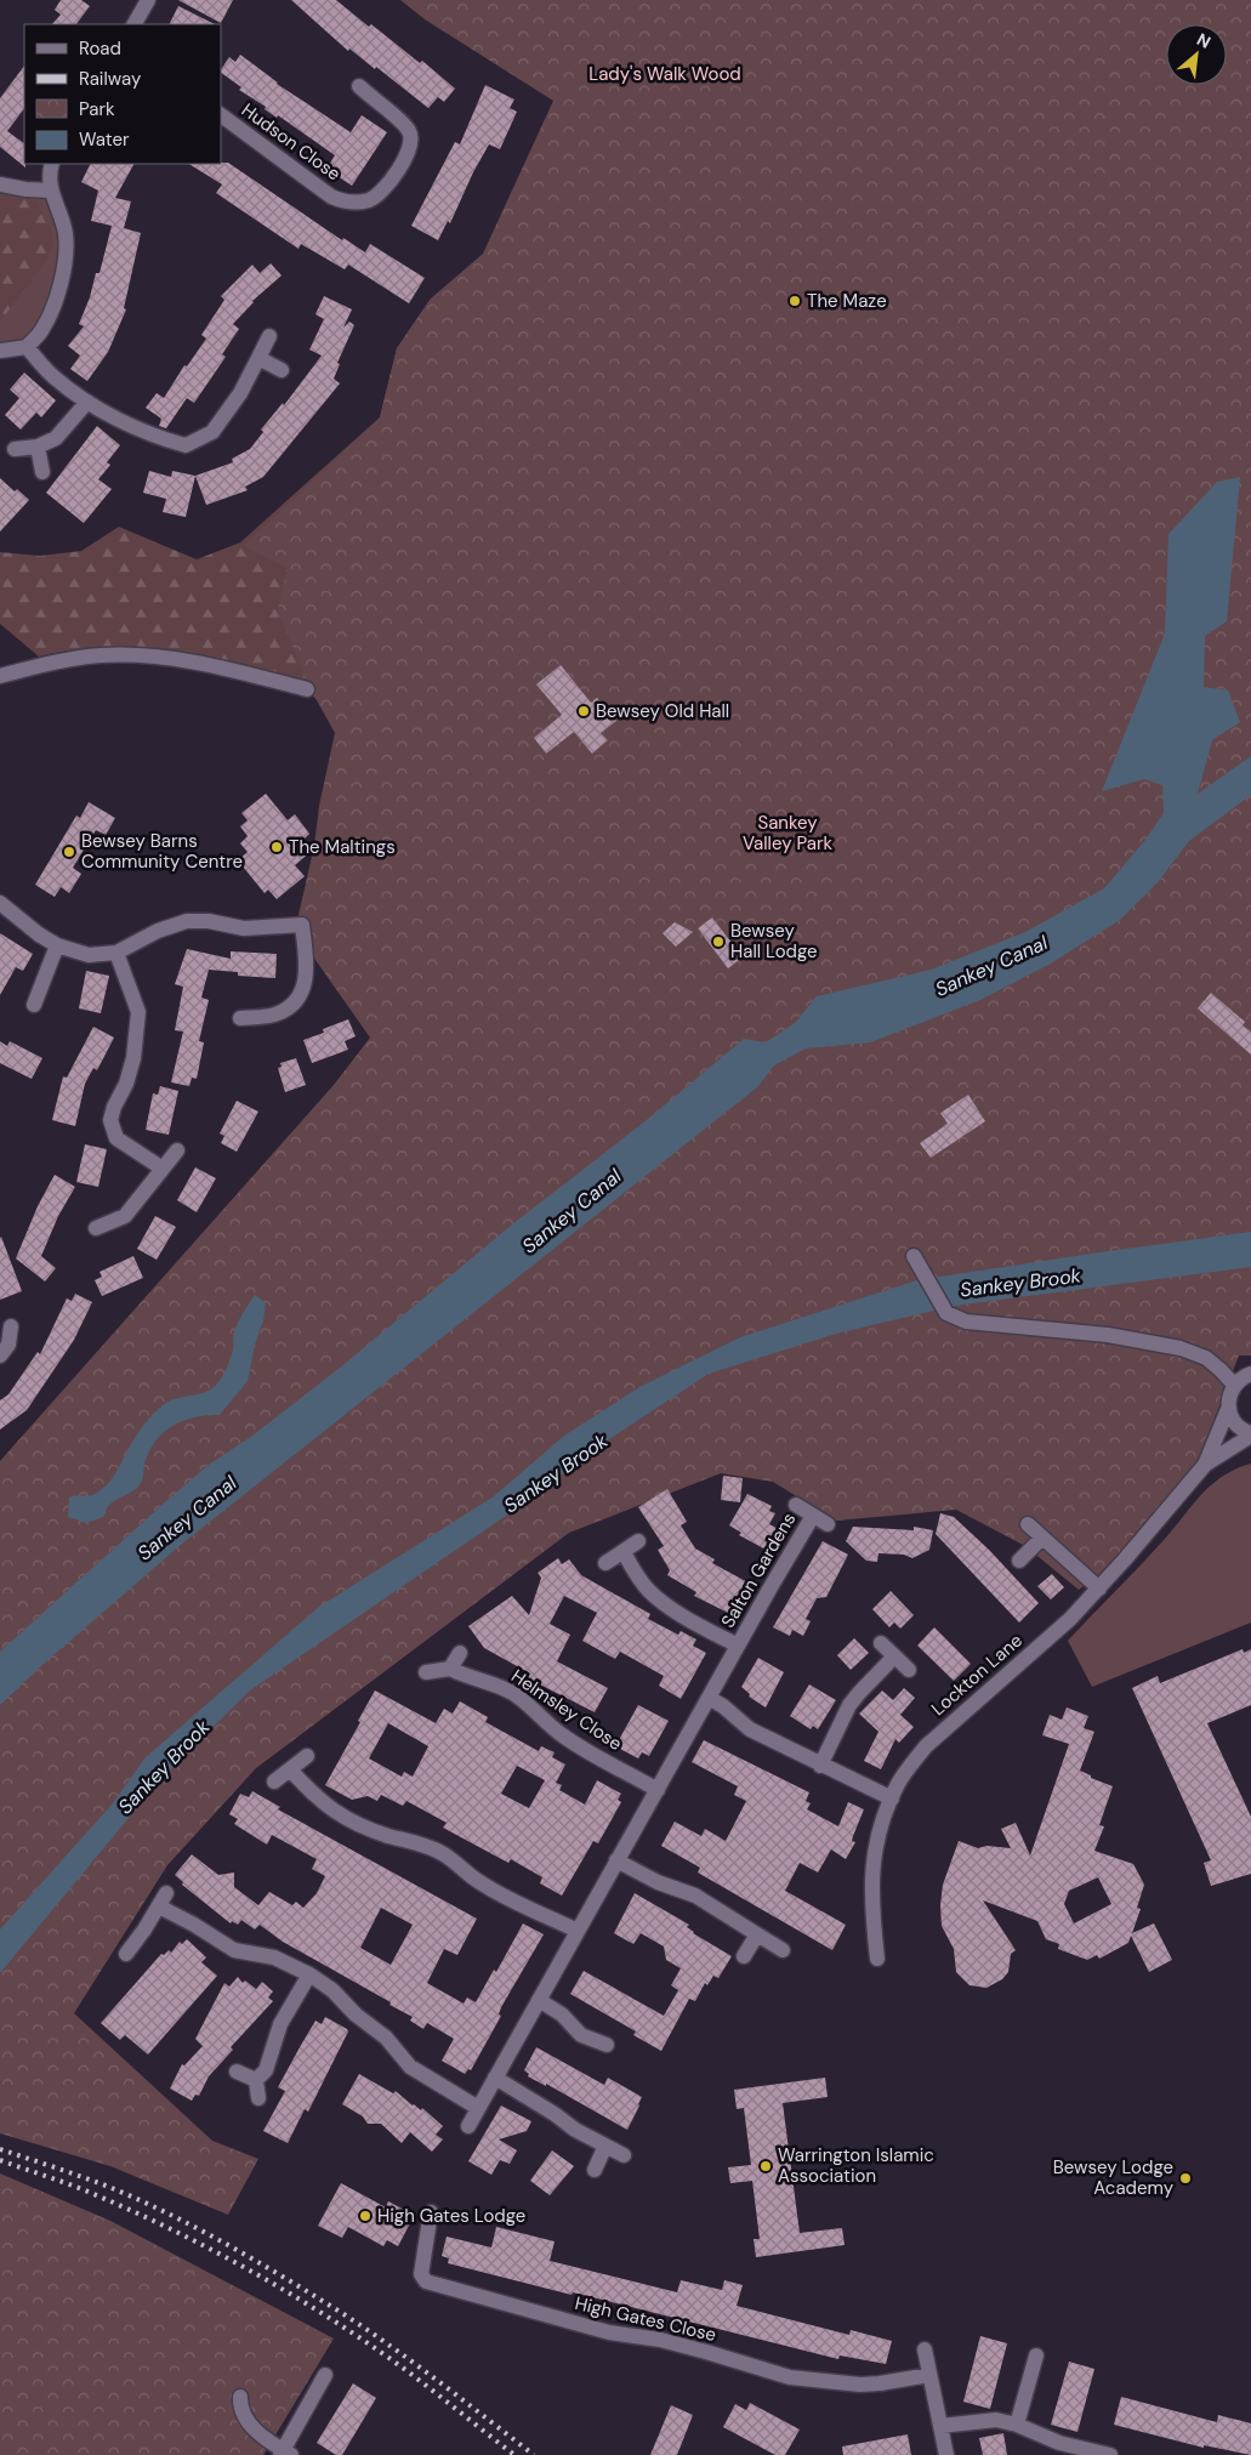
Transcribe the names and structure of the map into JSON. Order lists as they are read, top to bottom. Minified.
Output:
{"streets":{"street":["Hudson Close","Salton Gardens","Lockton Lane","Helmsley Close","High Gates Close"]},"water":["Sankey Canal","Sankey Brook"],"parks":["Lady's Walk Wood","Sankey Valley Park"],"places":["The Maze","Bewsey Old Hall","The Maltings","Bewsey Barns Community Centre","Bewsey Hall Lodge","Warrington Islamic Association","Bewsey Lodge Academy","High Gates Lodge"],"legend":["Road","Railway","Park","Water"],"north":"top right"}
